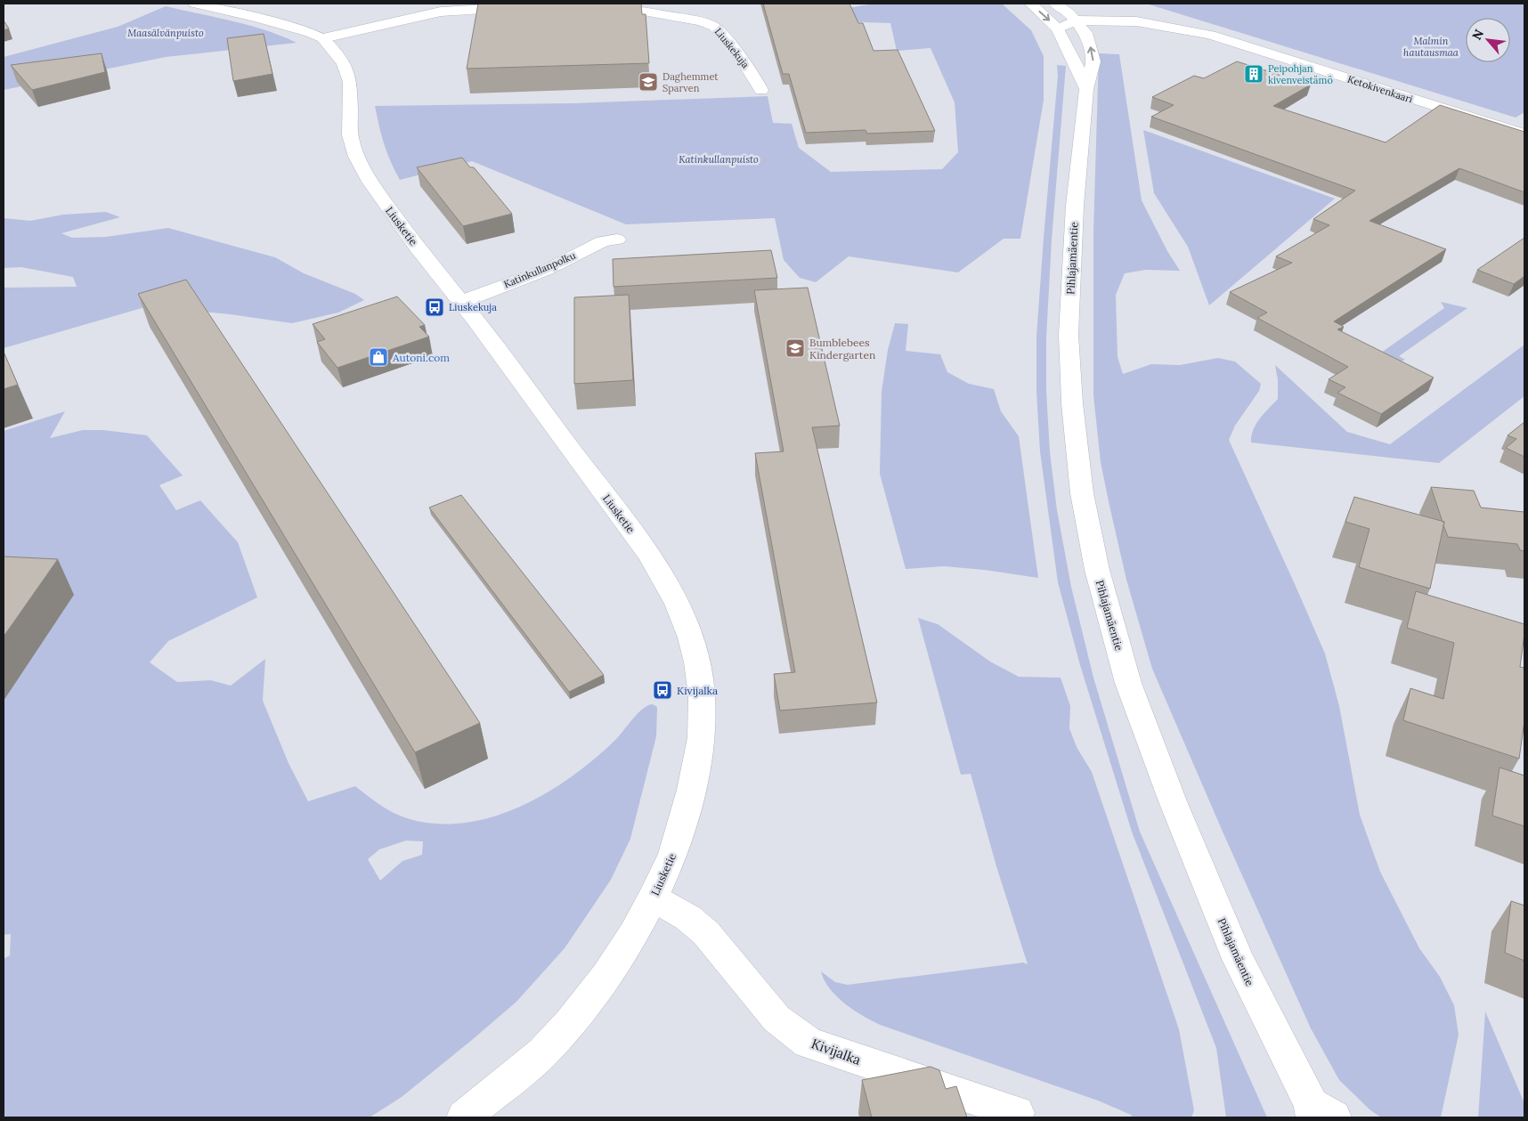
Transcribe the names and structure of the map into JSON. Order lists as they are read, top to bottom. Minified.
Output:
{"streets":{"street":["Liuskekuja","Ketokivenkaari","Liusketie","Pihlajamäentie","Katinkullanpolku","Kivijalka"]},"crossings":[["Ketokivenkaari","Pihlajamäentie"],["Liusketie","Katinkullanpolku"],["Liusketie","Kivijalka"]],"parks":["Maasälvänpuisto","Malmin hautausmaa","Katinkullanpuisto"],"places":{"building":["Peipohjan kivenveistämö"],"school or university":["Daghemmet Sparven","Bumblebees Kindergarten"],"bus stop":["Liuskekuja","Kivijalka"],"shop":["Autoni.com"]},"north":"top left"}
